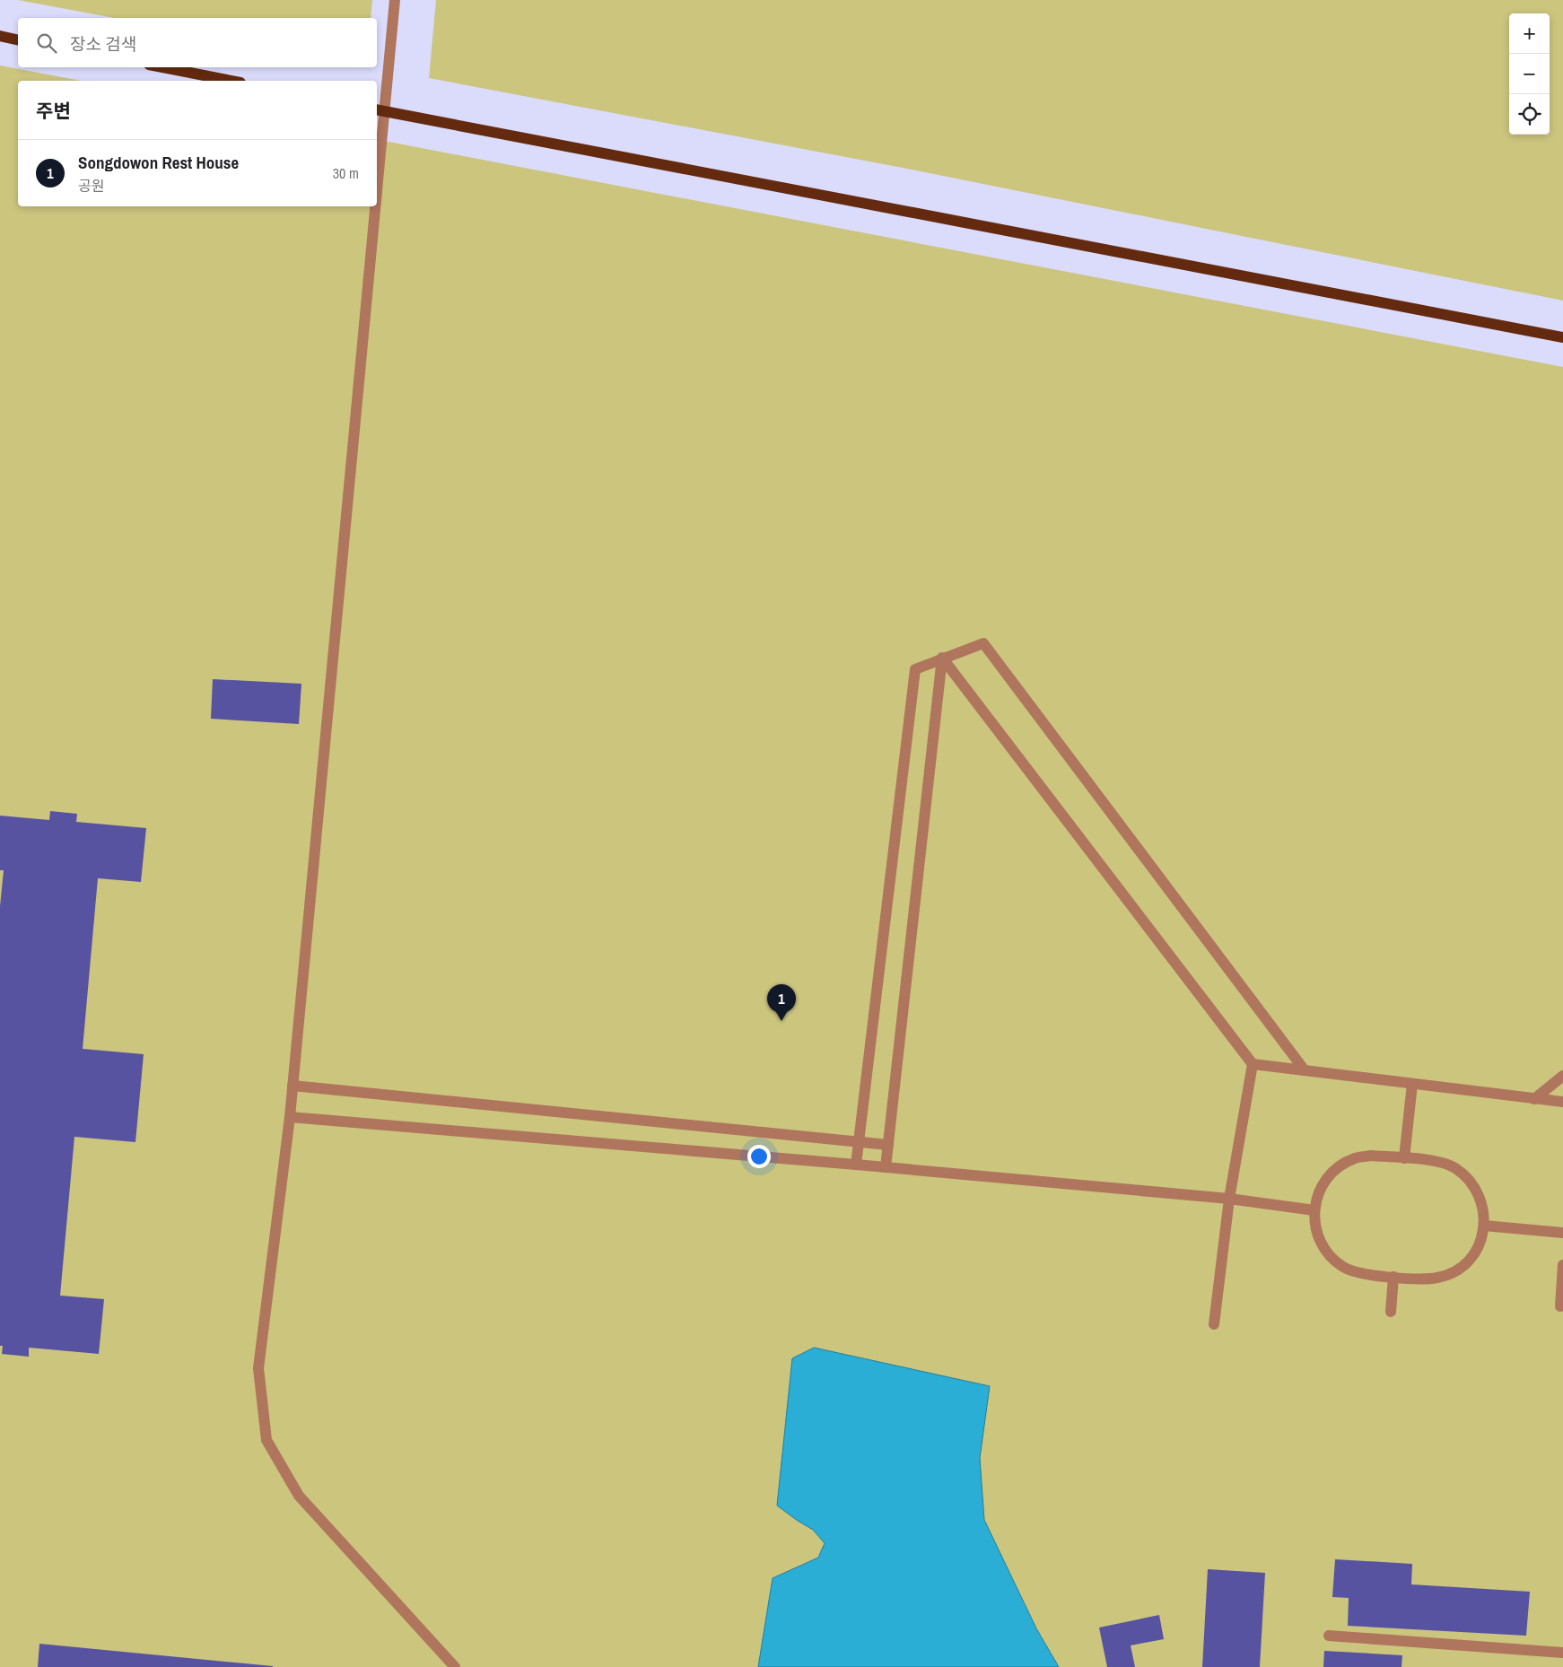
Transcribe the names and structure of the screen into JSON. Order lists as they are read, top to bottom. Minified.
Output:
{"page":{"map_buttons":["+","−"],"search":"장소 검색","heading":"주변","list":[{"mark":"1","name":"Songdowon Rest House","note":"공원","value":"30 m"}],"pins":"1"}}
